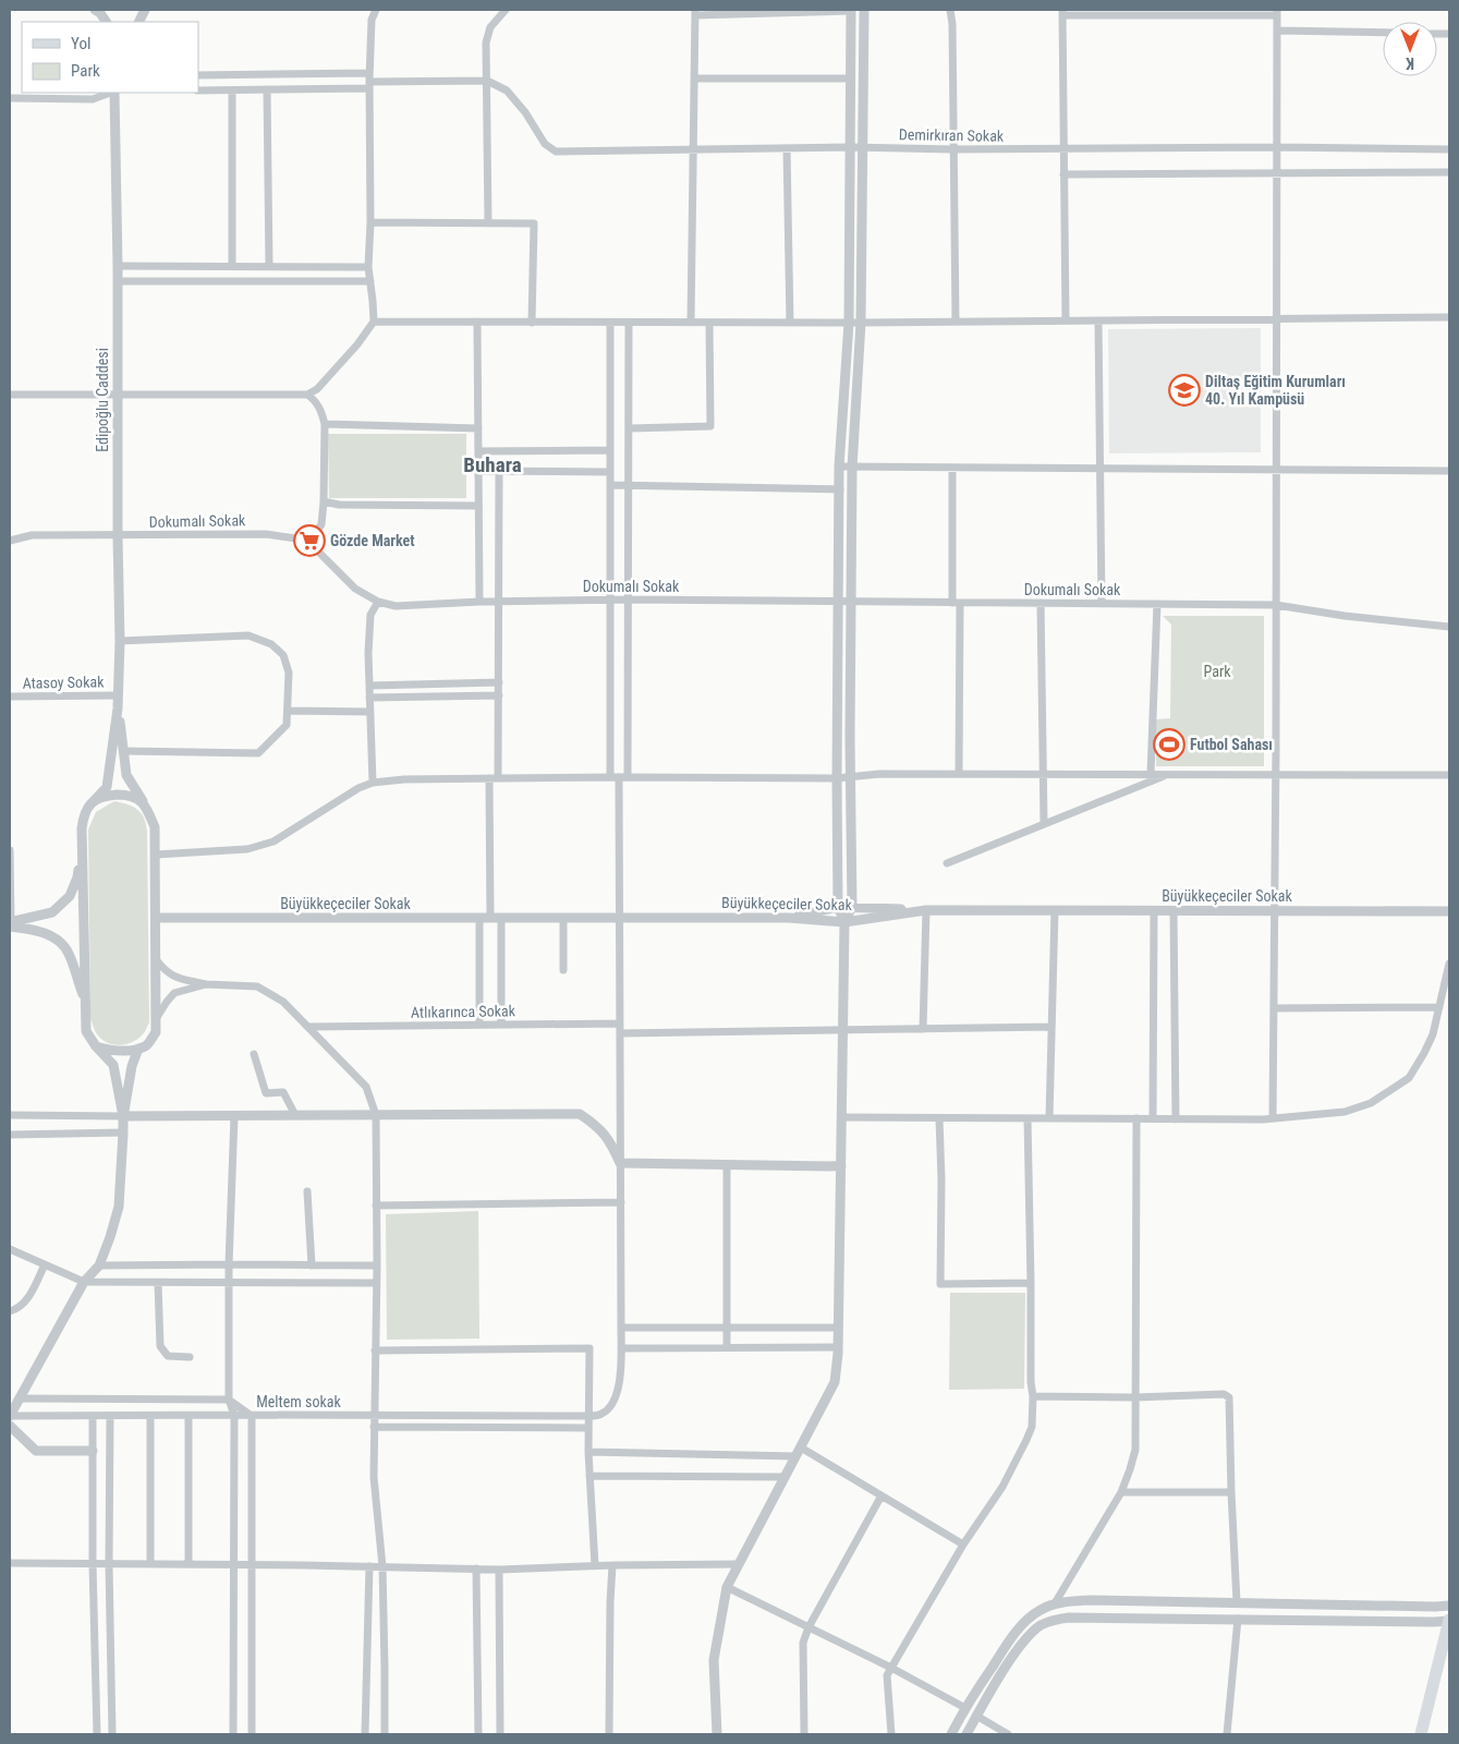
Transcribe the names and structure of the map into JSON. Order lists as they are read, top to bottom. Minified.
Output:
{"streets":{"street":["Demirkıran Sokak","Edipoğlu Caddesi","Dokumalı Sokak","Atasoy Sokak","Büyükkeçeciler Sokak","Atlıkarınca Sokak","Meltem sokak"]},"crossings":[["Edipoğlu Caddesi","Dokumalı Sokak"],["Edipoğlu Caddesi","Atasoy Sokak"]],"districts":["Buhara"],"parks":["Park"],"places":{"school or university":["Diltaş Eğitim Kurumları 40. Yıl Kampüsü"],"supermarket":["Gözde Market"],"sports":["Futbol Sahası"]},"legend":["Yol","Park"],"north":"bottom"}
